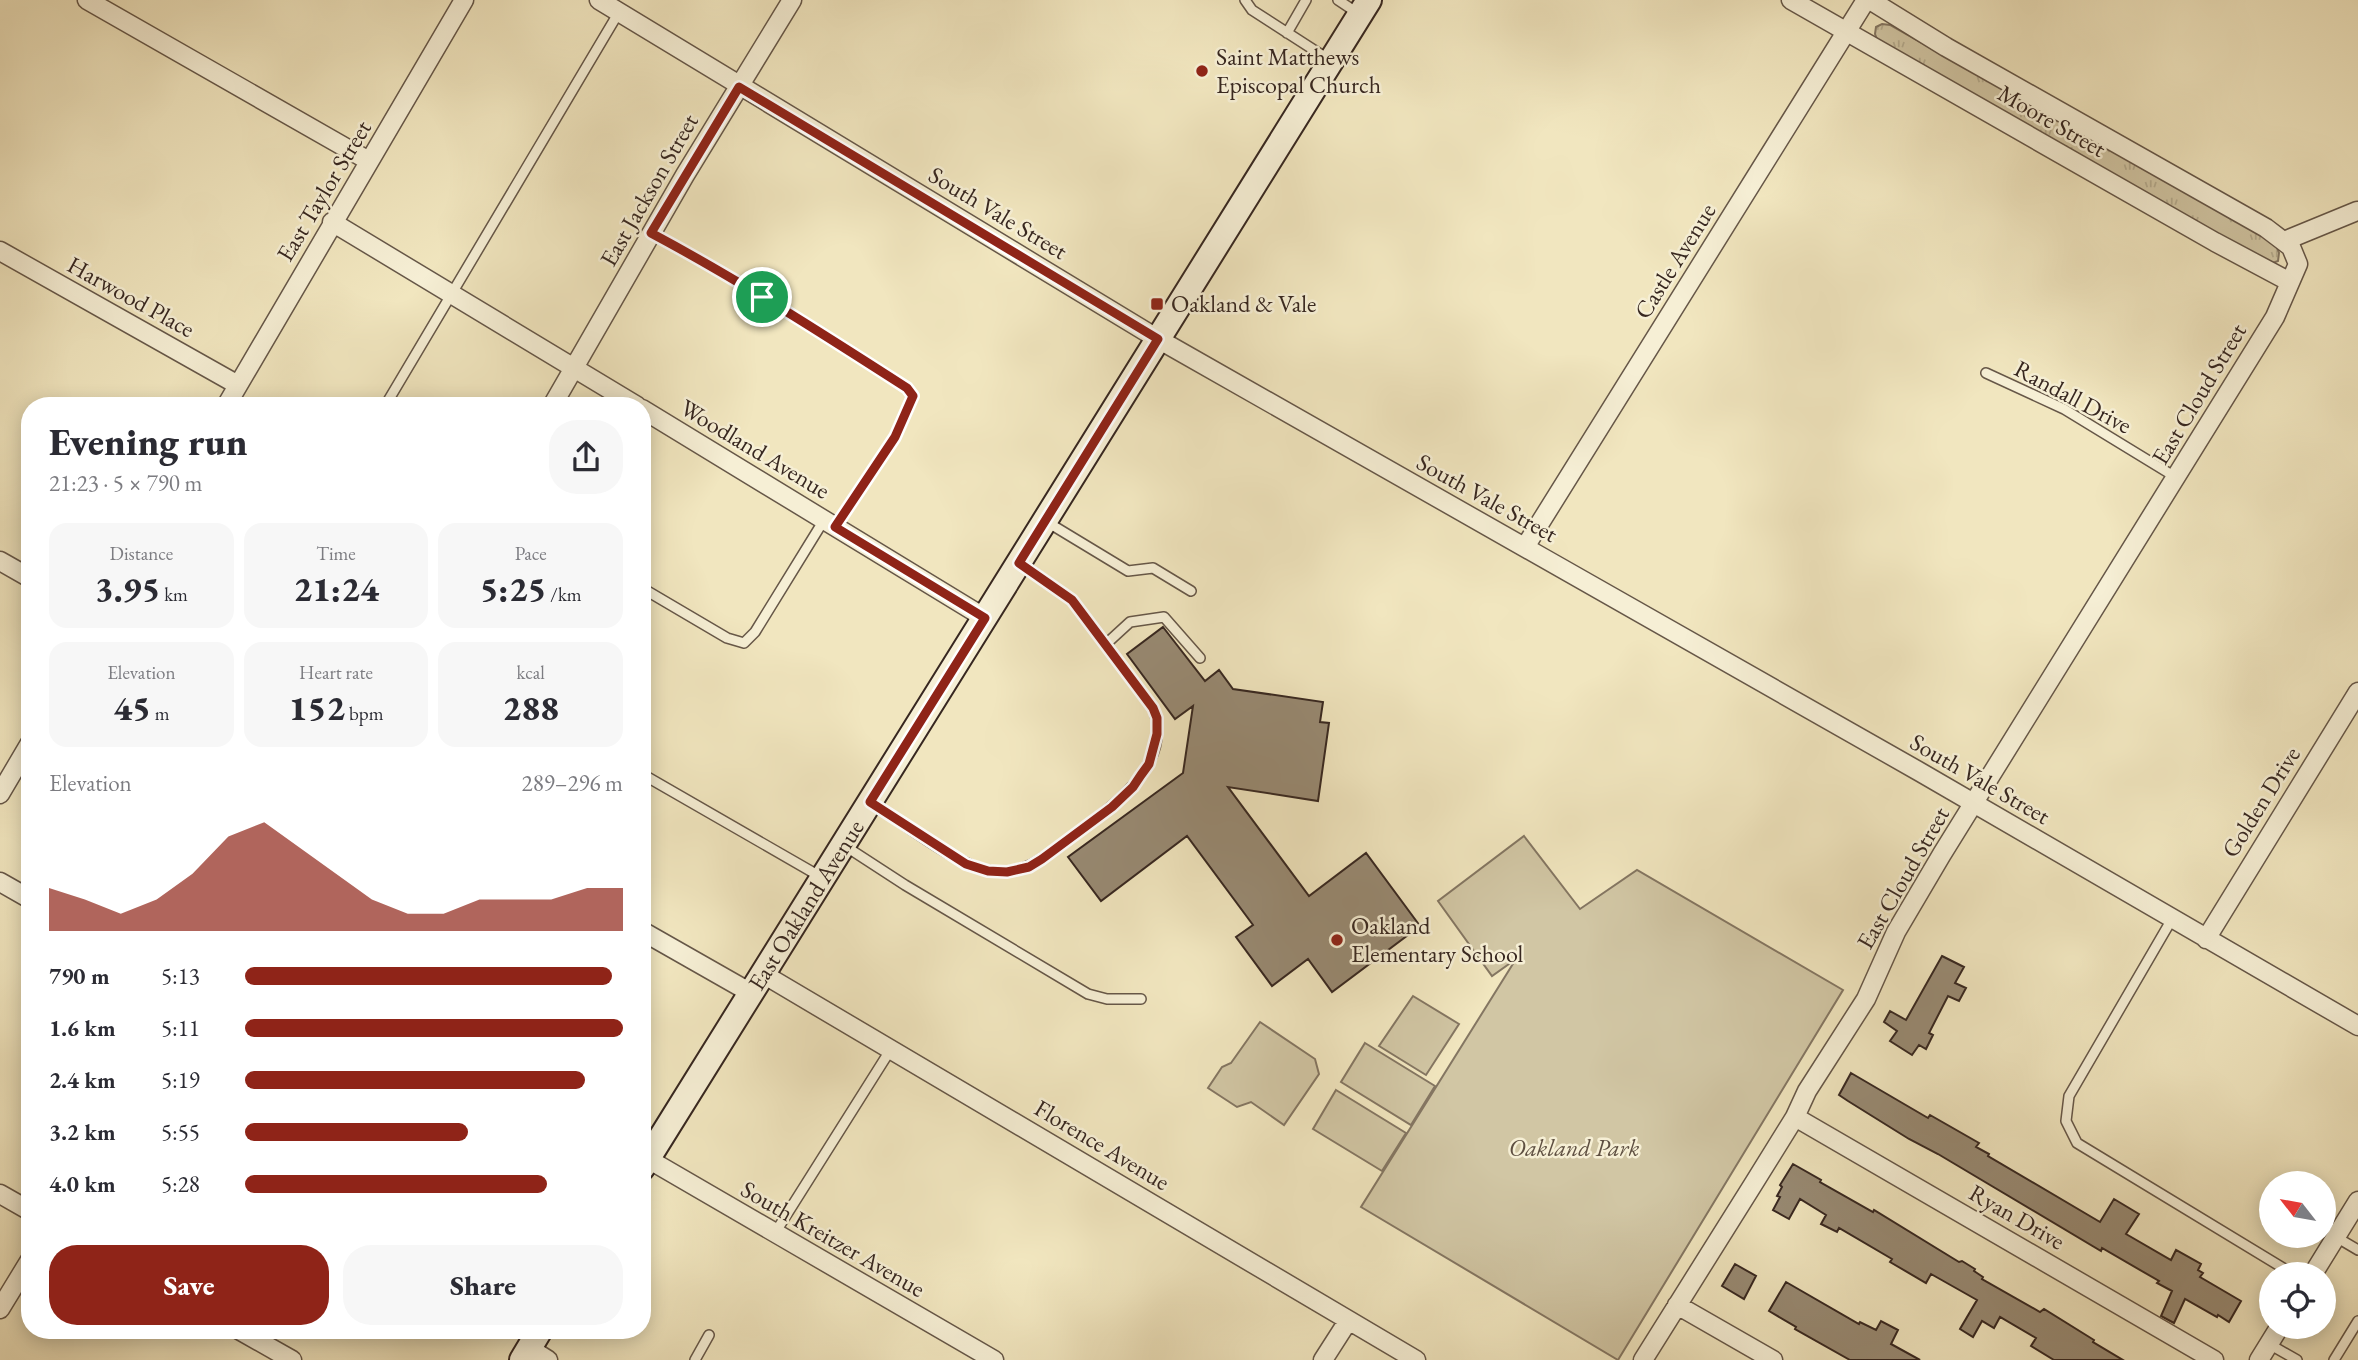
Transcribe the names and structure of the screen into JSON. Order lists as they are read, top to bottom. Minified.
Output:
{"streets":{"main road":["East Oakland Avenue"],"street":["Moore Street","East Jackson Street","East Taylor Street","South Vale Street","Castle Avenue","Harwood Place","East Cloud Street","Woodland Avenue","Golden Drive","Florence Avenue","Ryan Drive","South Kreitzer Avenue"],"lane":["Randall Drive"]},"crossings":[["Moore Street","Castle Avenue"],["Moore Street","East Cloud Street"],["East Jackson Street","South Vale Street"],["East Taylor Street","Harwood Place"],["South Vale Street","Castle Avenue"],["South Vale Street","East Cloud Street"],["South Vale Street","Golden Drive"],["South Vale Street","East Oakland Avenue"],["East Cloud Street","Randall Drive"],["East Cloud Street","Ryan Drive"],["Woodland Avenue","East Oakland Avenue"],["East Oakland Avenue","Florence Avenue"]],"parks":["Oakland Park"],"places":{"other":["Saint Matthews Episcopal Church","Oakland Elementary School"],"transit":["Oakland & Vale"]},"north":"top left","page":{"heading":["Evening run","21:23 · 5 × 790 m"],"stats":[["Distance","3.95 km"],["Time","21:24"],["Pace","5:25 /km"],["Elevation","45 m"],["Heart rate","152 bpm"],["kcal","288"]],"chart":["Elevation","289–296 m"],"list":[{"name":"790 m","note":"5:13"},{"name":"1.6 km","note":"5:11"},{"name":"2.4 km","note":"5:19"},{"name":"3.2 km","note":"5:55"},{"name":"4.0 km","note":"5:28"}],"buttons":["Save","Share"]}}
